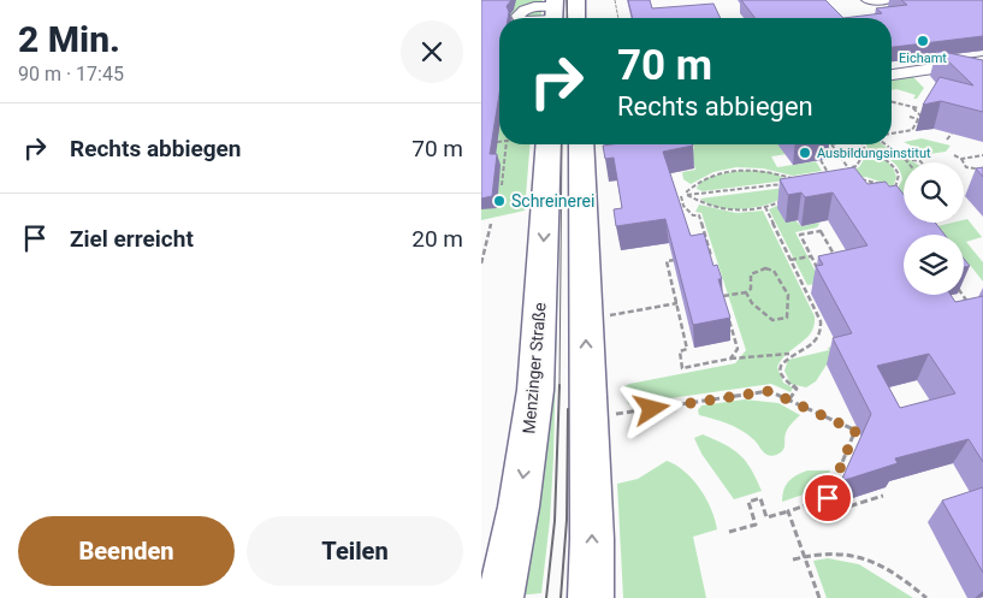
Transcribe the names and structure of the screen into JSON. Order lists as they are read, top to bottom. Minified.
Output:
{"streets":{"main road":["Menzinger Straße"]},"places":["Eichamt","Ausbildungsinstitut","Schreinerei"],"page":{"heading":["2 Min.","90 m · 17:45"],"turn":["70 m","Rechts abbiegen"],"list":[{"name":"Rechts abbiegen","value":"70 m"},{"name":"Ziel erreicht","value":"20 m"}],"buttons":["Beenden","Teilen"]}}
